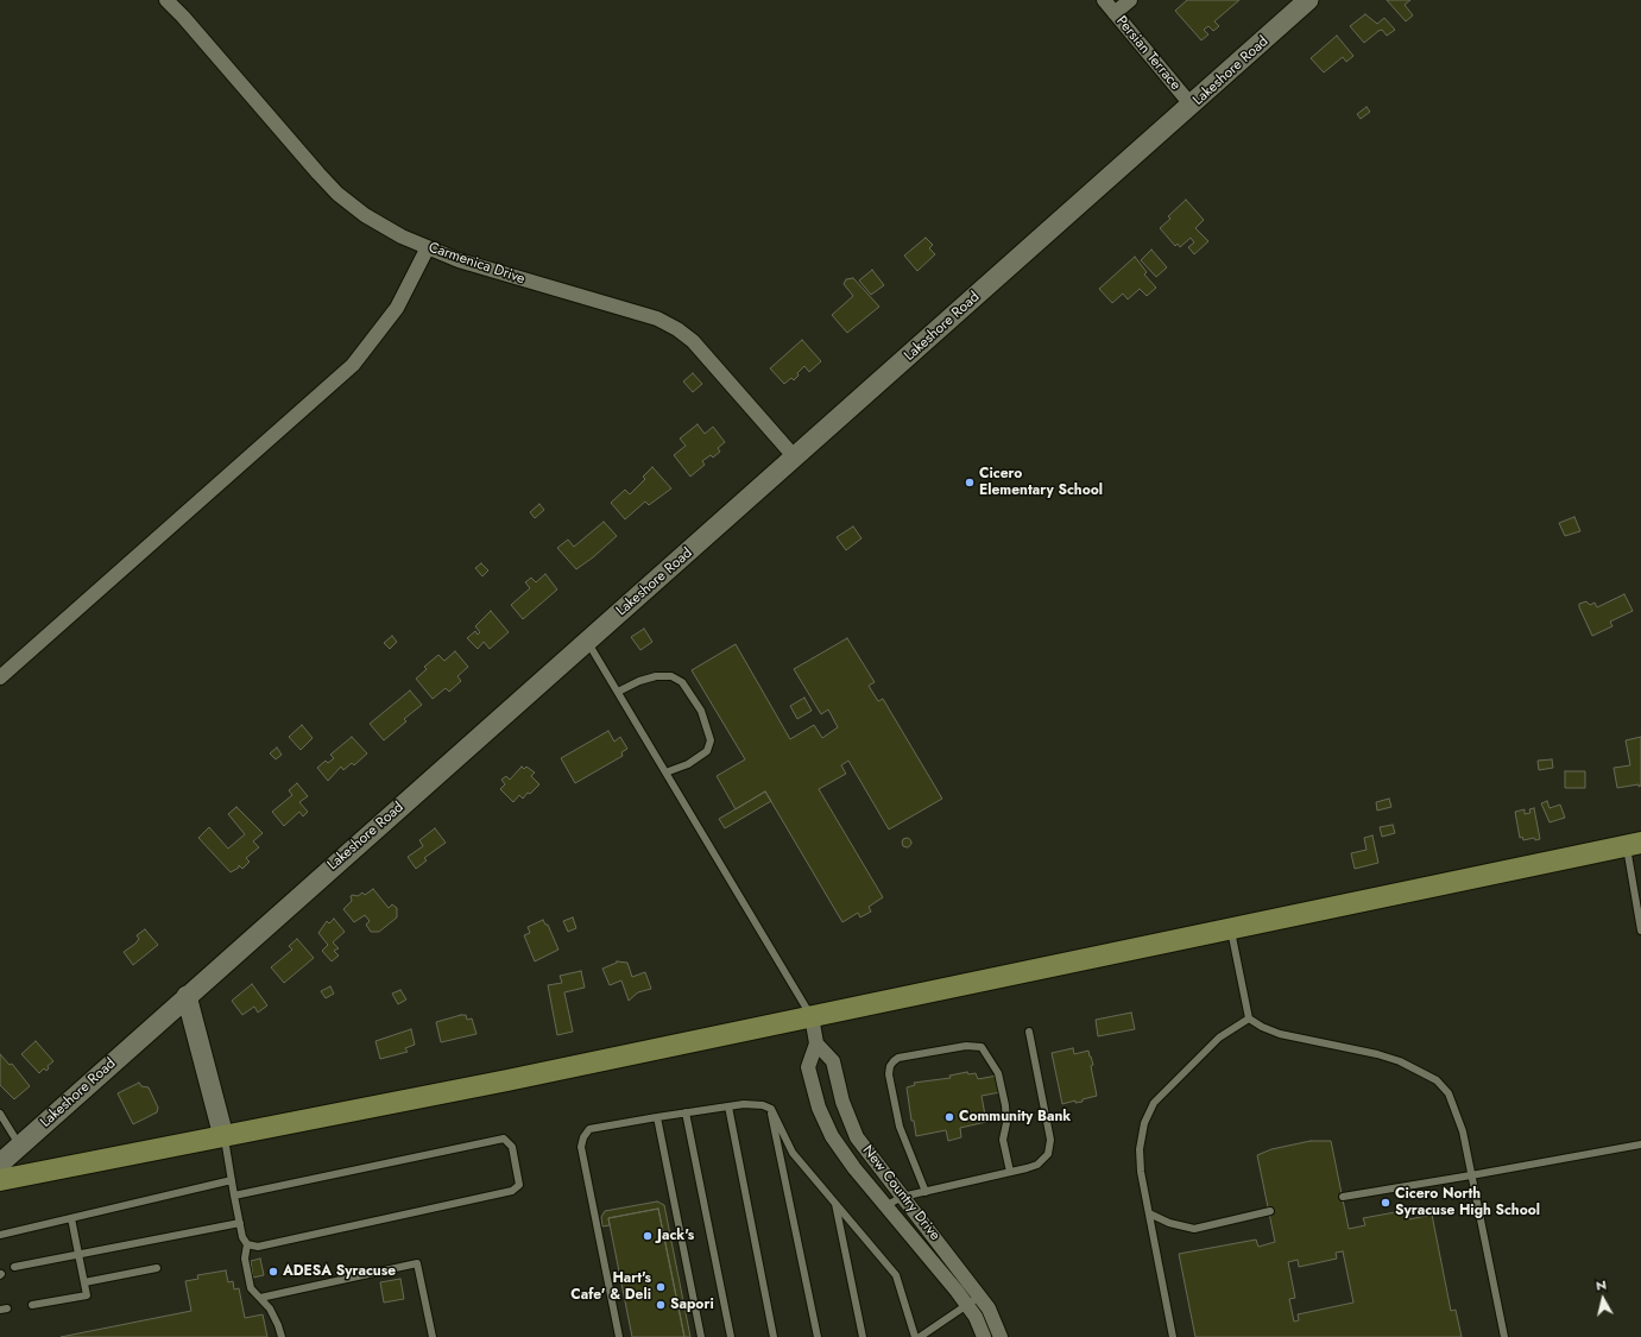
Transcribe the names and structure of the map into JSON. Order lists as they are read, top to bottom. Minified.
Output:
{"streets":{"street":["Persian Terrace","Lakeshore Road","Carmenica Drive","New Country Drive"]},"crossings":[["Persian Terrace","Lakeshore Road"],["Lakeshore Road","Carmenica Drive"]],"places":["Cicero Elementary School","Community Bank","Cicero North Syracuse High School","Jack's","ADESA Syracuse","Hart's Cafe' & Deli","Sapori"],"north":"top"}
